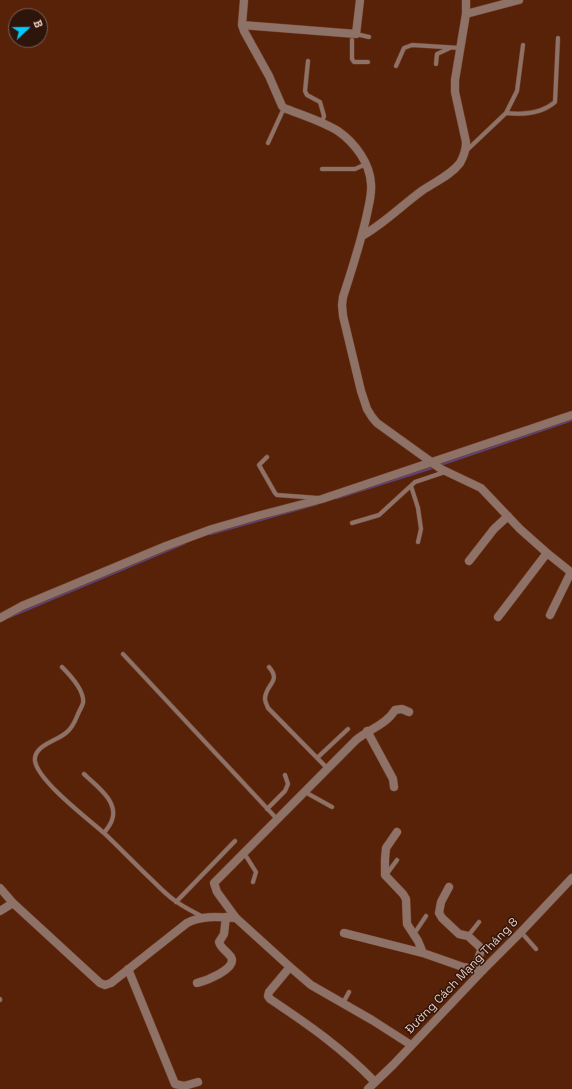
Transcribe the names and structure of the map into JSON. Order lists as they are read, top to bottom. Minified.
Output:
{"streets":{"street":["Đường Cách Mạng Tháng 8"]},"north":"right"}
